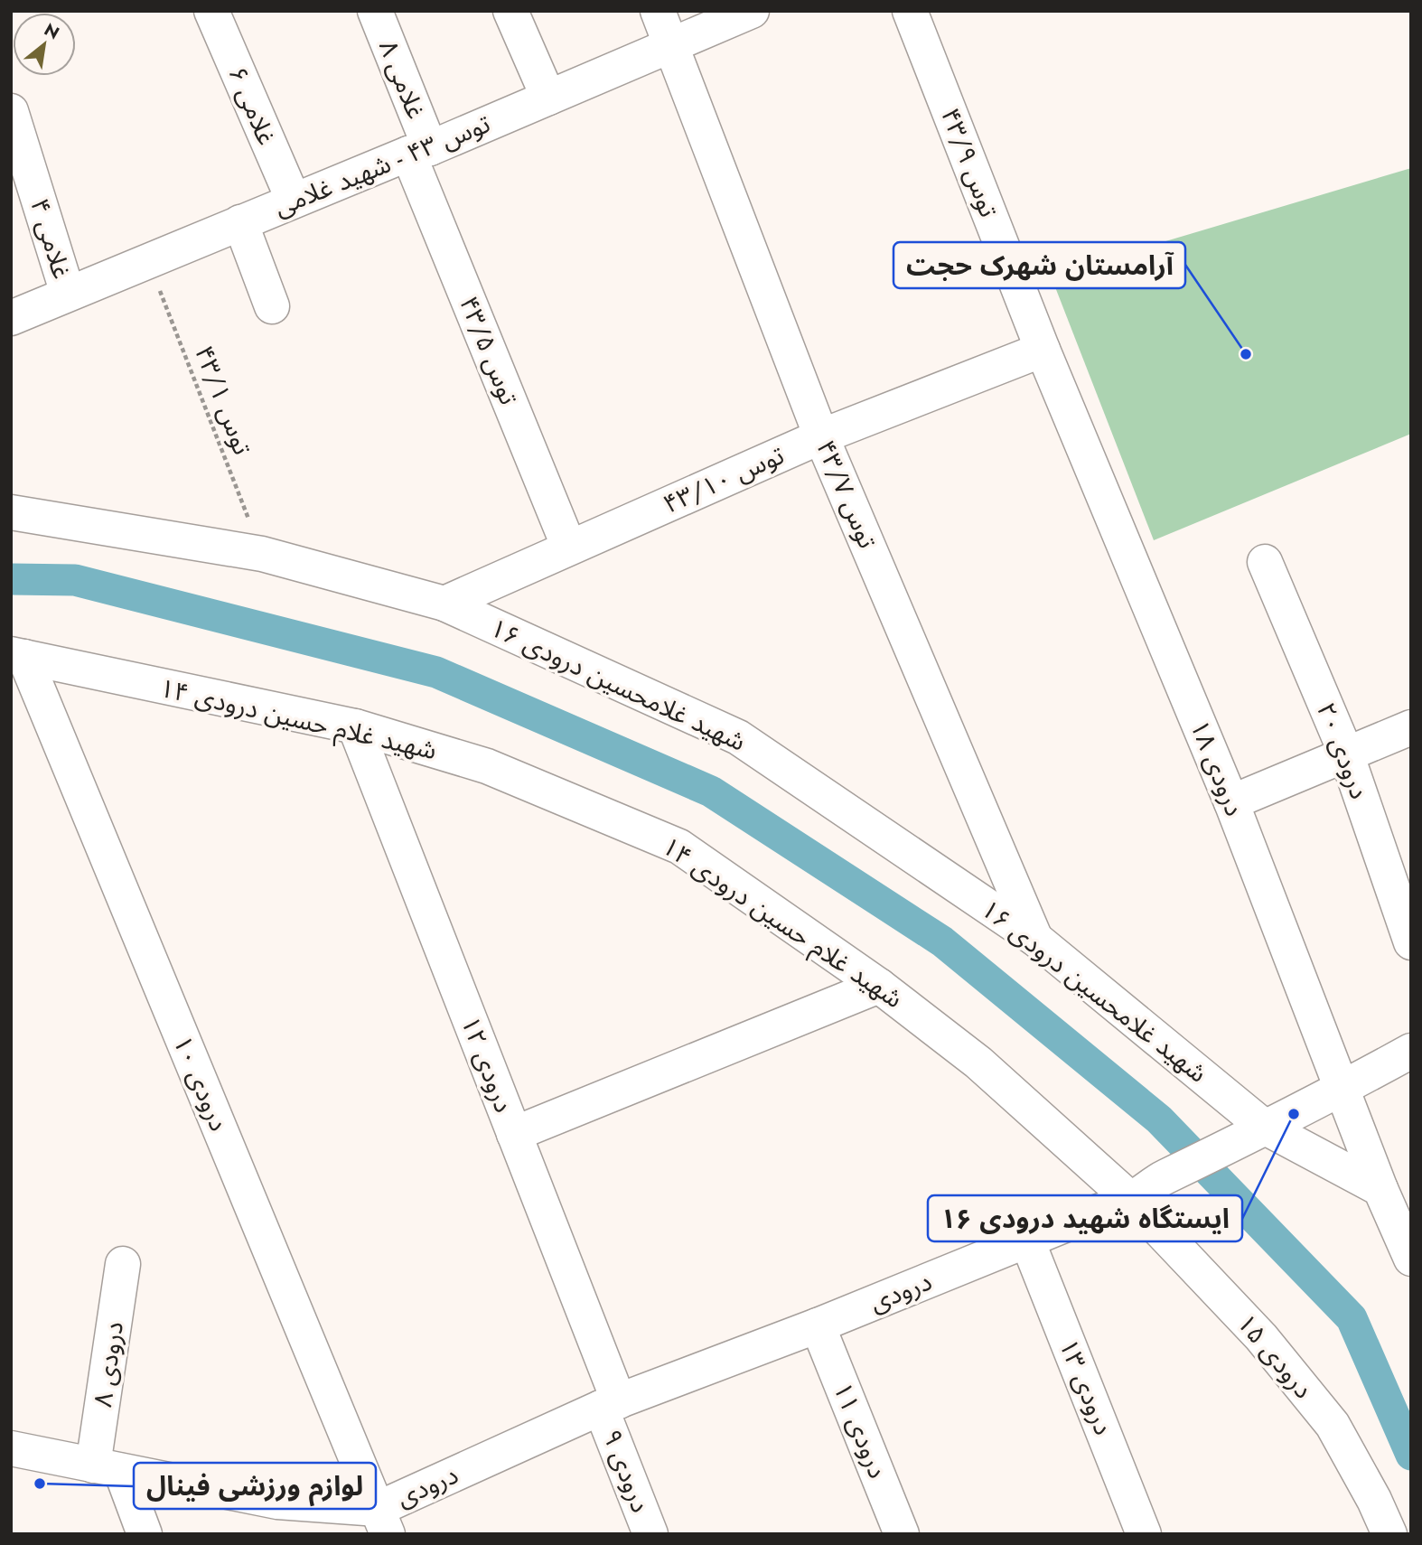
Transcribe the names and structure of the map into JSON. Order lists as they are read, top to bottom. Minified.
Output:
{"streets":{"street":["غلامی ۸","غلامی ۶","توس ۴۳/۹","توس ۴۳ - شهید غلامی","غلامی ۴","توس ۴۳/۵","توس ۴۳/۱۰","توس ۴۳/۷","شهید غلامحسین درودی ۱۶","شهید غلام حسین درودی ۱۴","درودی ۲۰","درودی ۱۸","درودی ۱۲","درودی ۱۰","درودی","درودی ۱۵","درودی ۸","درودی ۱۳","درودی ۱۱","درودی ۹"],"path":["توس ۴۳/۱"]},"crossings":[["غلامی ۸","توس ۴۳ - شهید غلامی"],["غلامی ۸","توس ۴۳/۵"],["غلامی ۶","توس ۴۳ - شهید غلامی"],["توس ۴۳/۹","توس ۴۳/۱۰"],["توس ۴۳/۹","درودی ۱۸"],["توس ۴۳ - شهید غلامی","غلامی ۴"],["توس ۴۳ - شهید غلامی","توس ۴۳/۵"],["توس ۴۳ - شهید غلامی","توس ۴۳/۱"],["توس ۴۳ - شهید غلامی","توس ۴۳/۷"],["توس ۴۳/۵","توس ۴۳/۱۰"],["توس ۴۳/۱","شهید غلامحسین درودی ۱۶"],["توس ۴۳/۱۰","توس ۴۳/۷"],["توس ۴۳/۱۰","شهید غلامحسین درودی ۱۶"],["توس ۴۳/۱۰","درودی ۱۸"],["توس ۴۳/۷","شهید غلامحسین درودی ۱۶"],["شهید غلامحسین درودی ۱۶","درودی ۱۸"],["شهید غلامحسین درودی ۱۶","درودی"],["شهید غلام حسین درودی ۱۴","درودی ۱۲"],["شهید غلام حسین درودی ۱۴","درودی ۱۰"],["شهید غلام حسین درودی ۱۴","درودی"],["شهید غلام حسین درودی ۱۴","درودی ۱۵"],["درودی ۱۸","درودی"],["درودی ۱۲","درودی"],["درودی ۱۲","درودی ۹"],["درودی ۱۰","درودی"],["درودی","درودی ۱۵"],["درودی","درودی ۱۳"],["درودی","درودی ۱۱"],["درودی","درودی ۹"]],"places":["آرامستان شهرک حجت","ایستگاه شهید درودی ۱۶","لوازم ورزشی فینال"],"north":"top right"}
